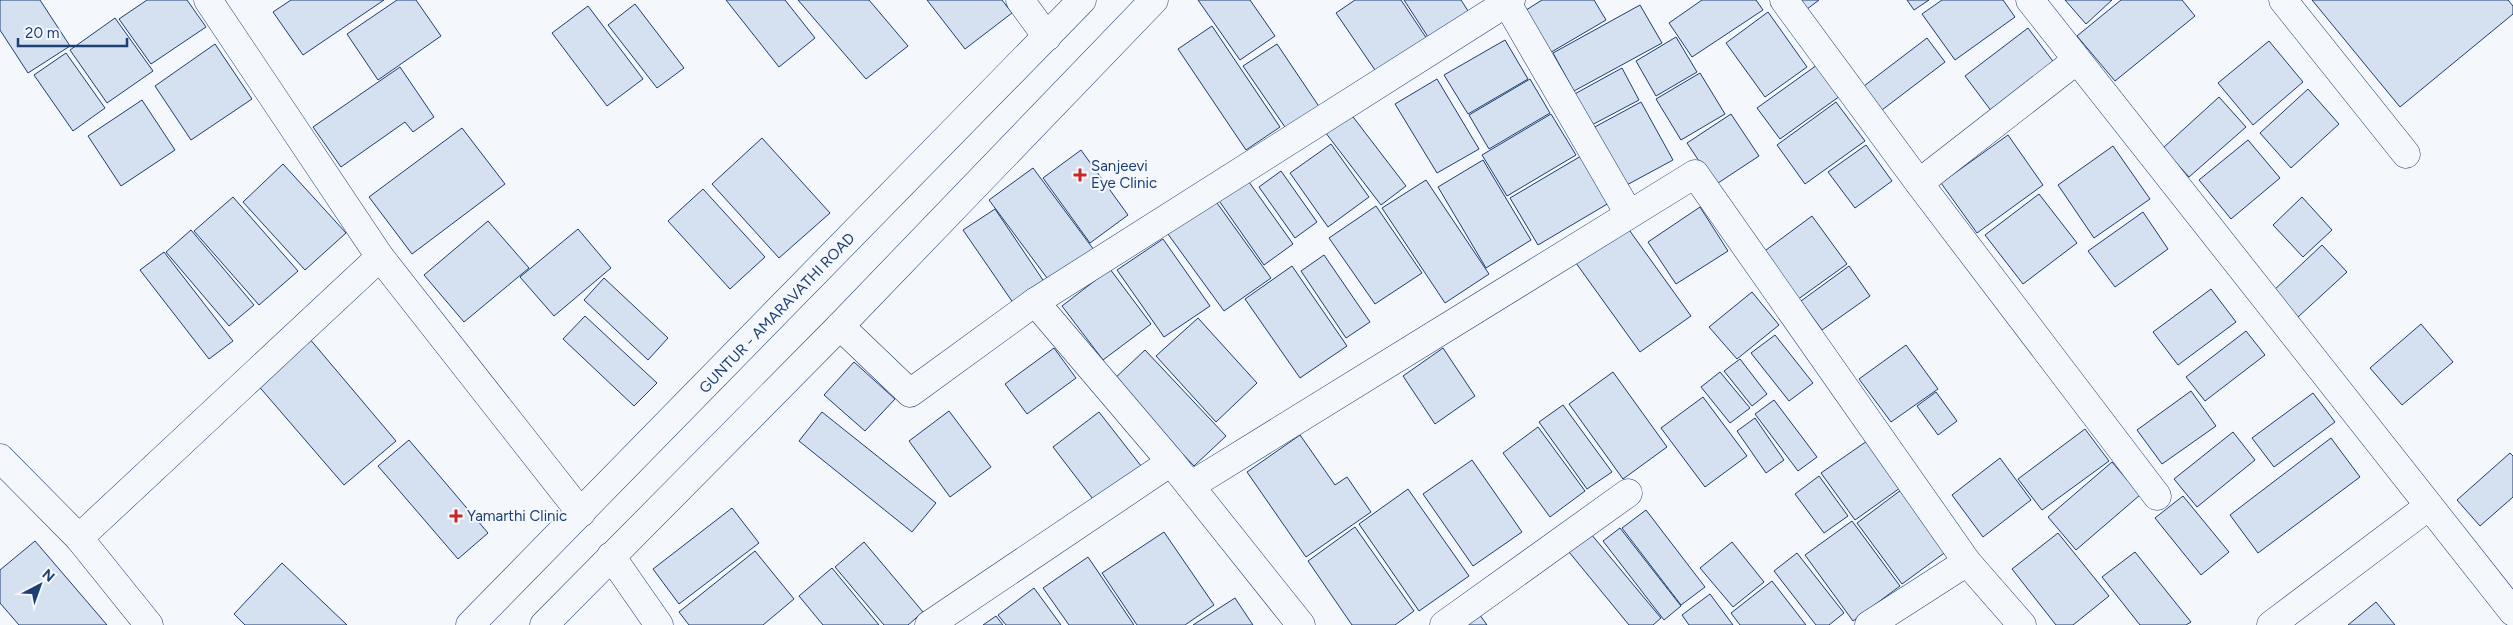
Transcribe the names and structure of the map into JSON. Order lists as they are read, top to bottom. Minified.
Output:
{"streets":{"street":["GUNTUR - AMARAVATHI ROAD"]},"places":{"health":["Sanjeevi Eye Clinic","Yamarthi Clinic"]},"scale_bar":"20 m","north":"top right"}
